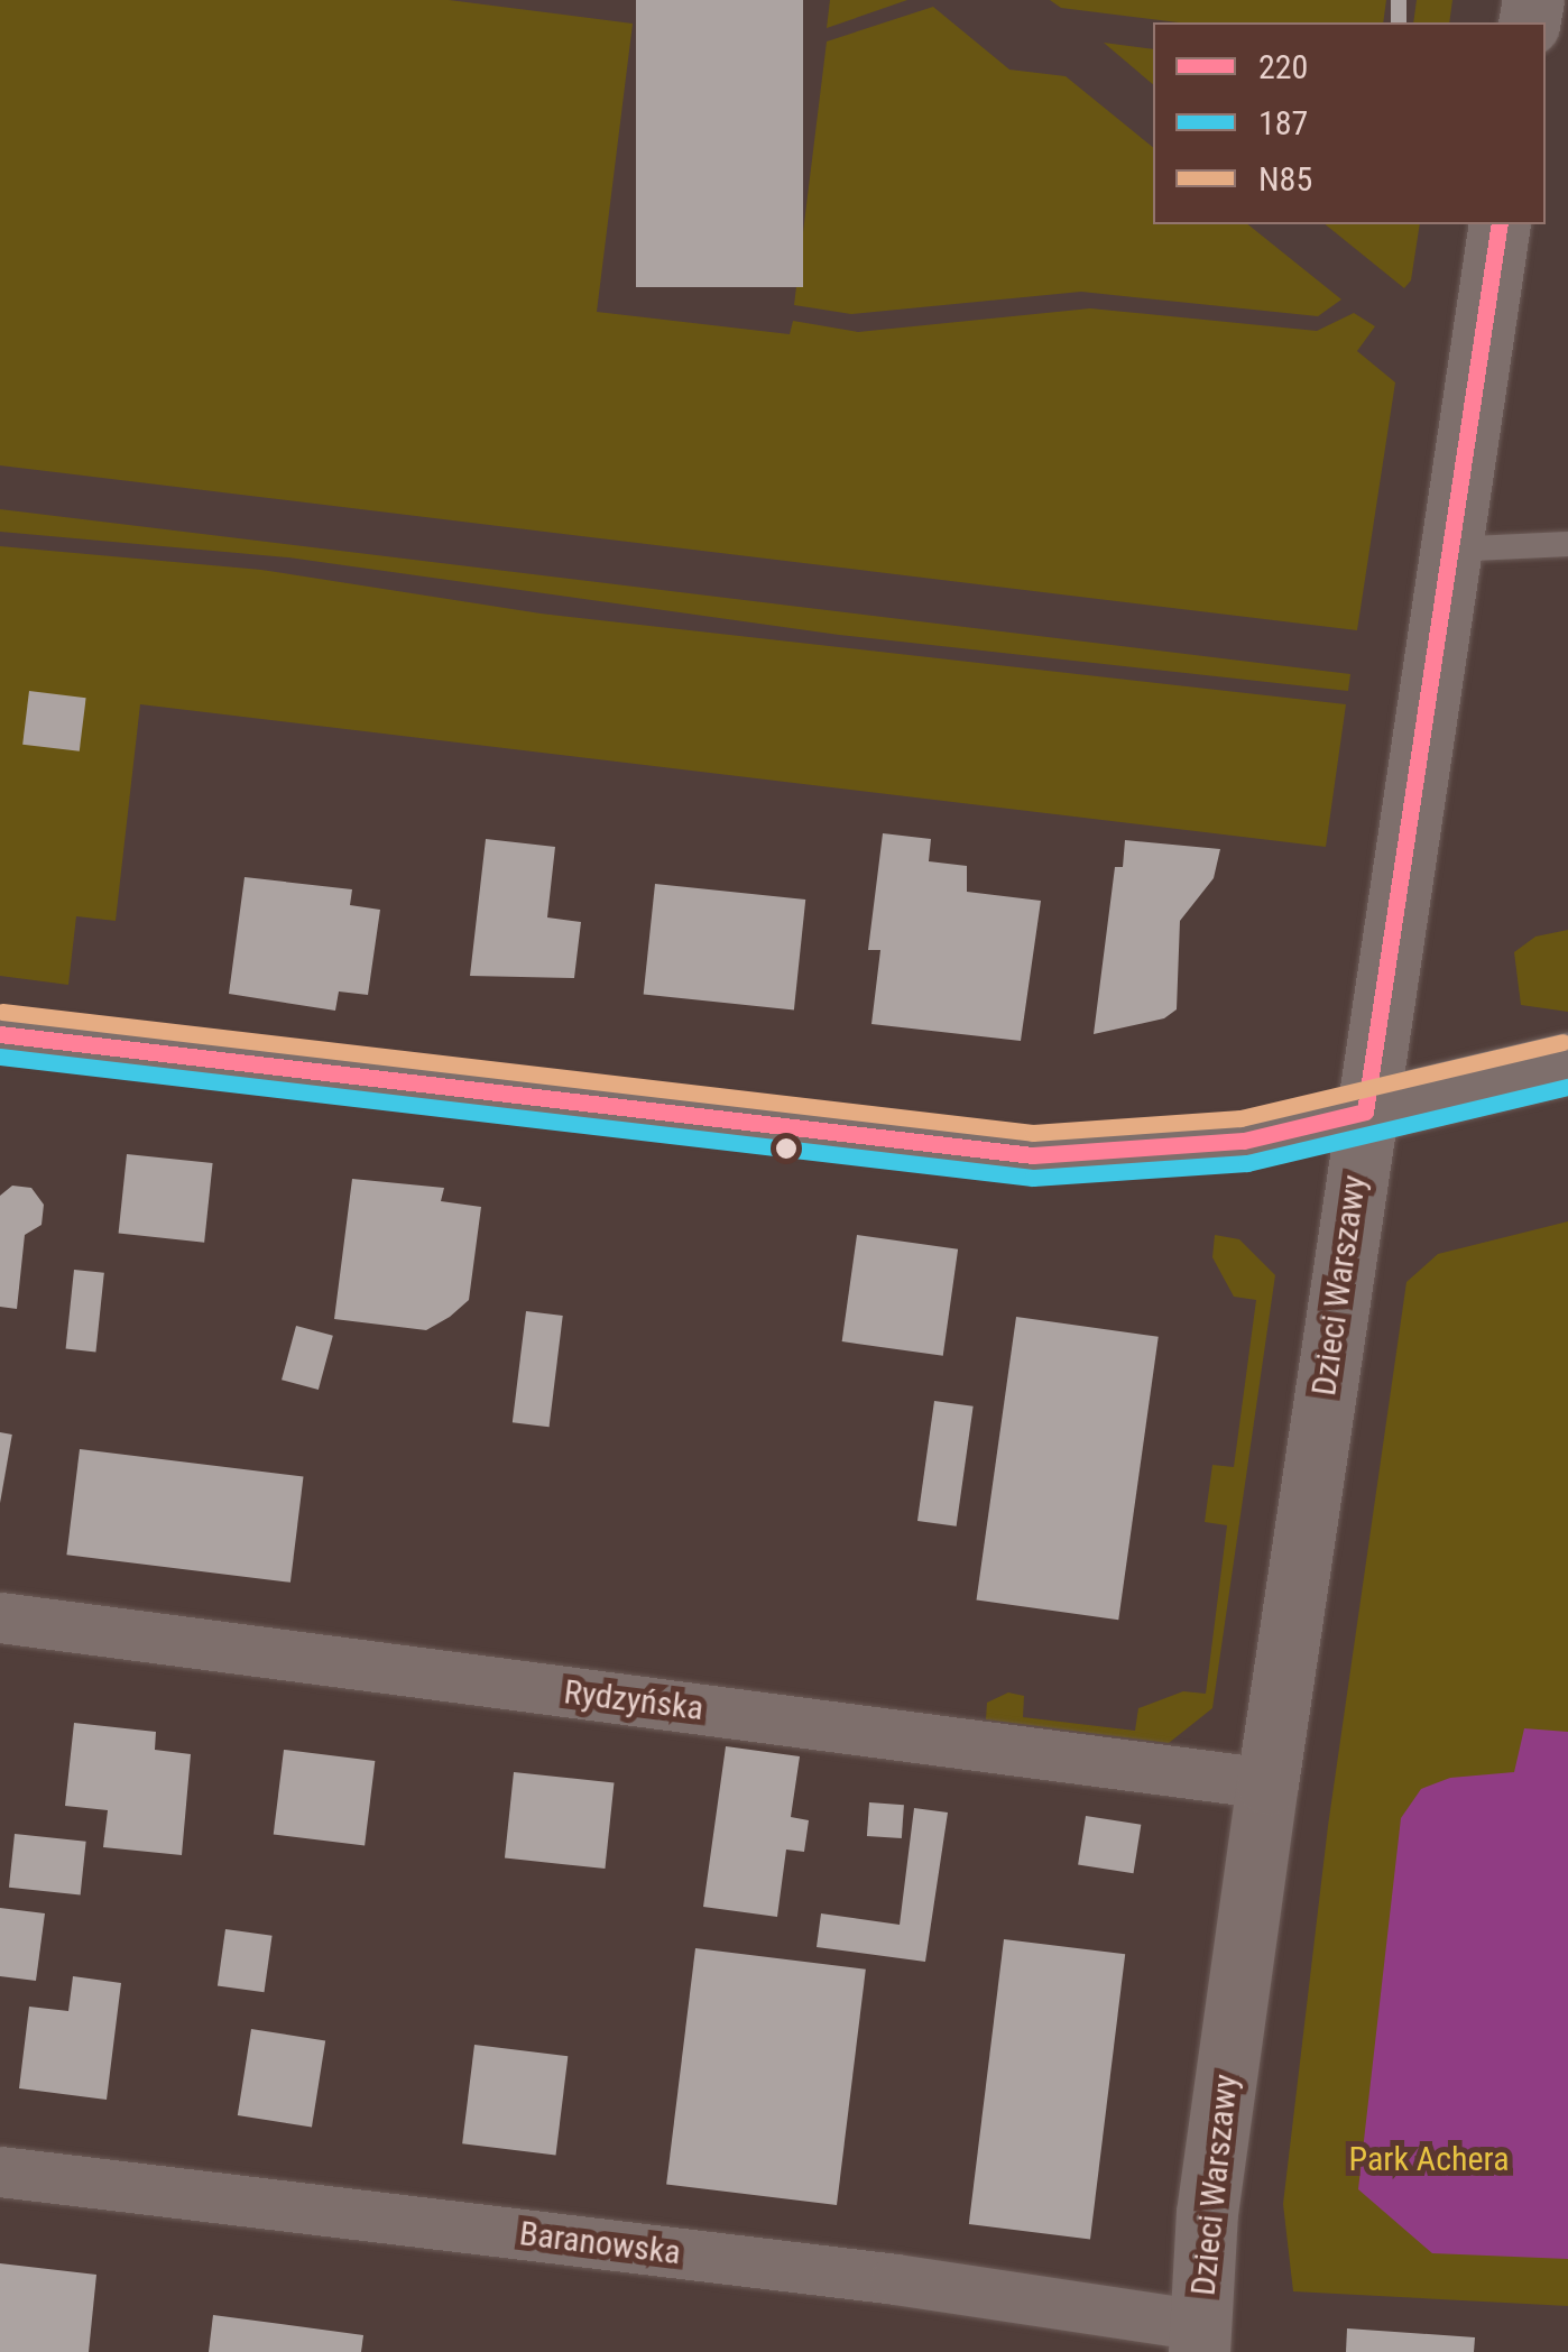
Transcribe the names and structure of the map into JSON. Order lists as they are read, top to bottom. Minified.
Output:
{"streets":{"street":["Dzieci Warszawy","Rydzyńska","Baranowska"]},"crossings":[["Dzieci Warszawy","Rydzyńska"],["Dzieci Warszawy","Baranowska"]],"parks":["Park Achera"],"lines":["transit line 220","transit line N85","transit line 187"],"legend":["220","187","N85"]}
